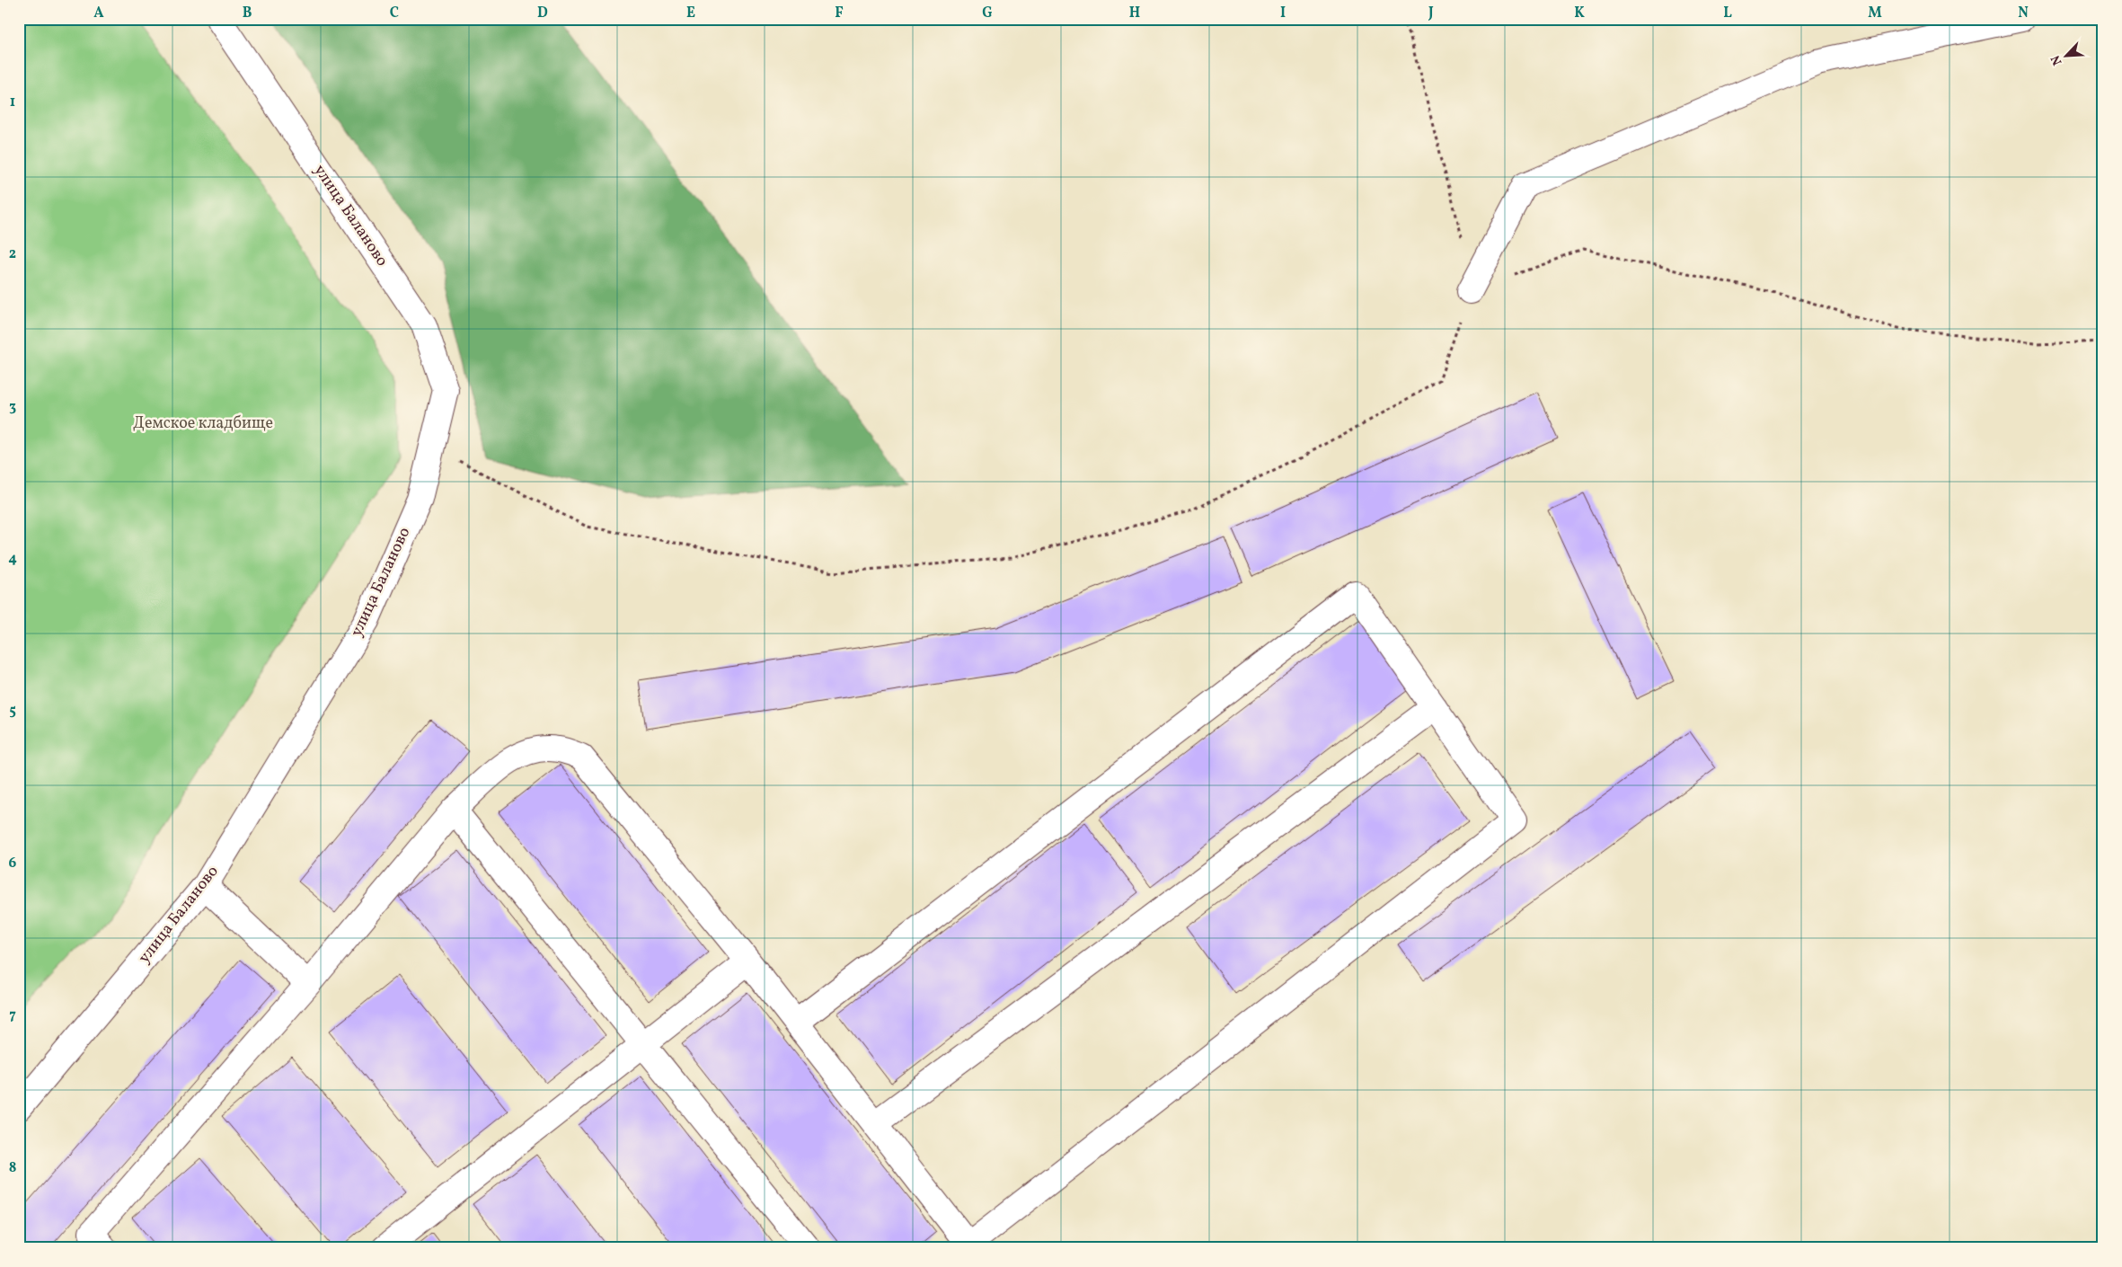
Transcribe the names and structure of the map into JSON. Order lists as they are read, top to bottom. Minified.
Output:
{"streets":{"street":["улица Баланово"]},"parks":["Демское кладбище"],"north":"bottom left","grid":{"columns":["A","B","C","D","E","F","G","H","I","J","K","L","M","N"],"rows":["1","2","3","4","5","6","7","8"]}}
